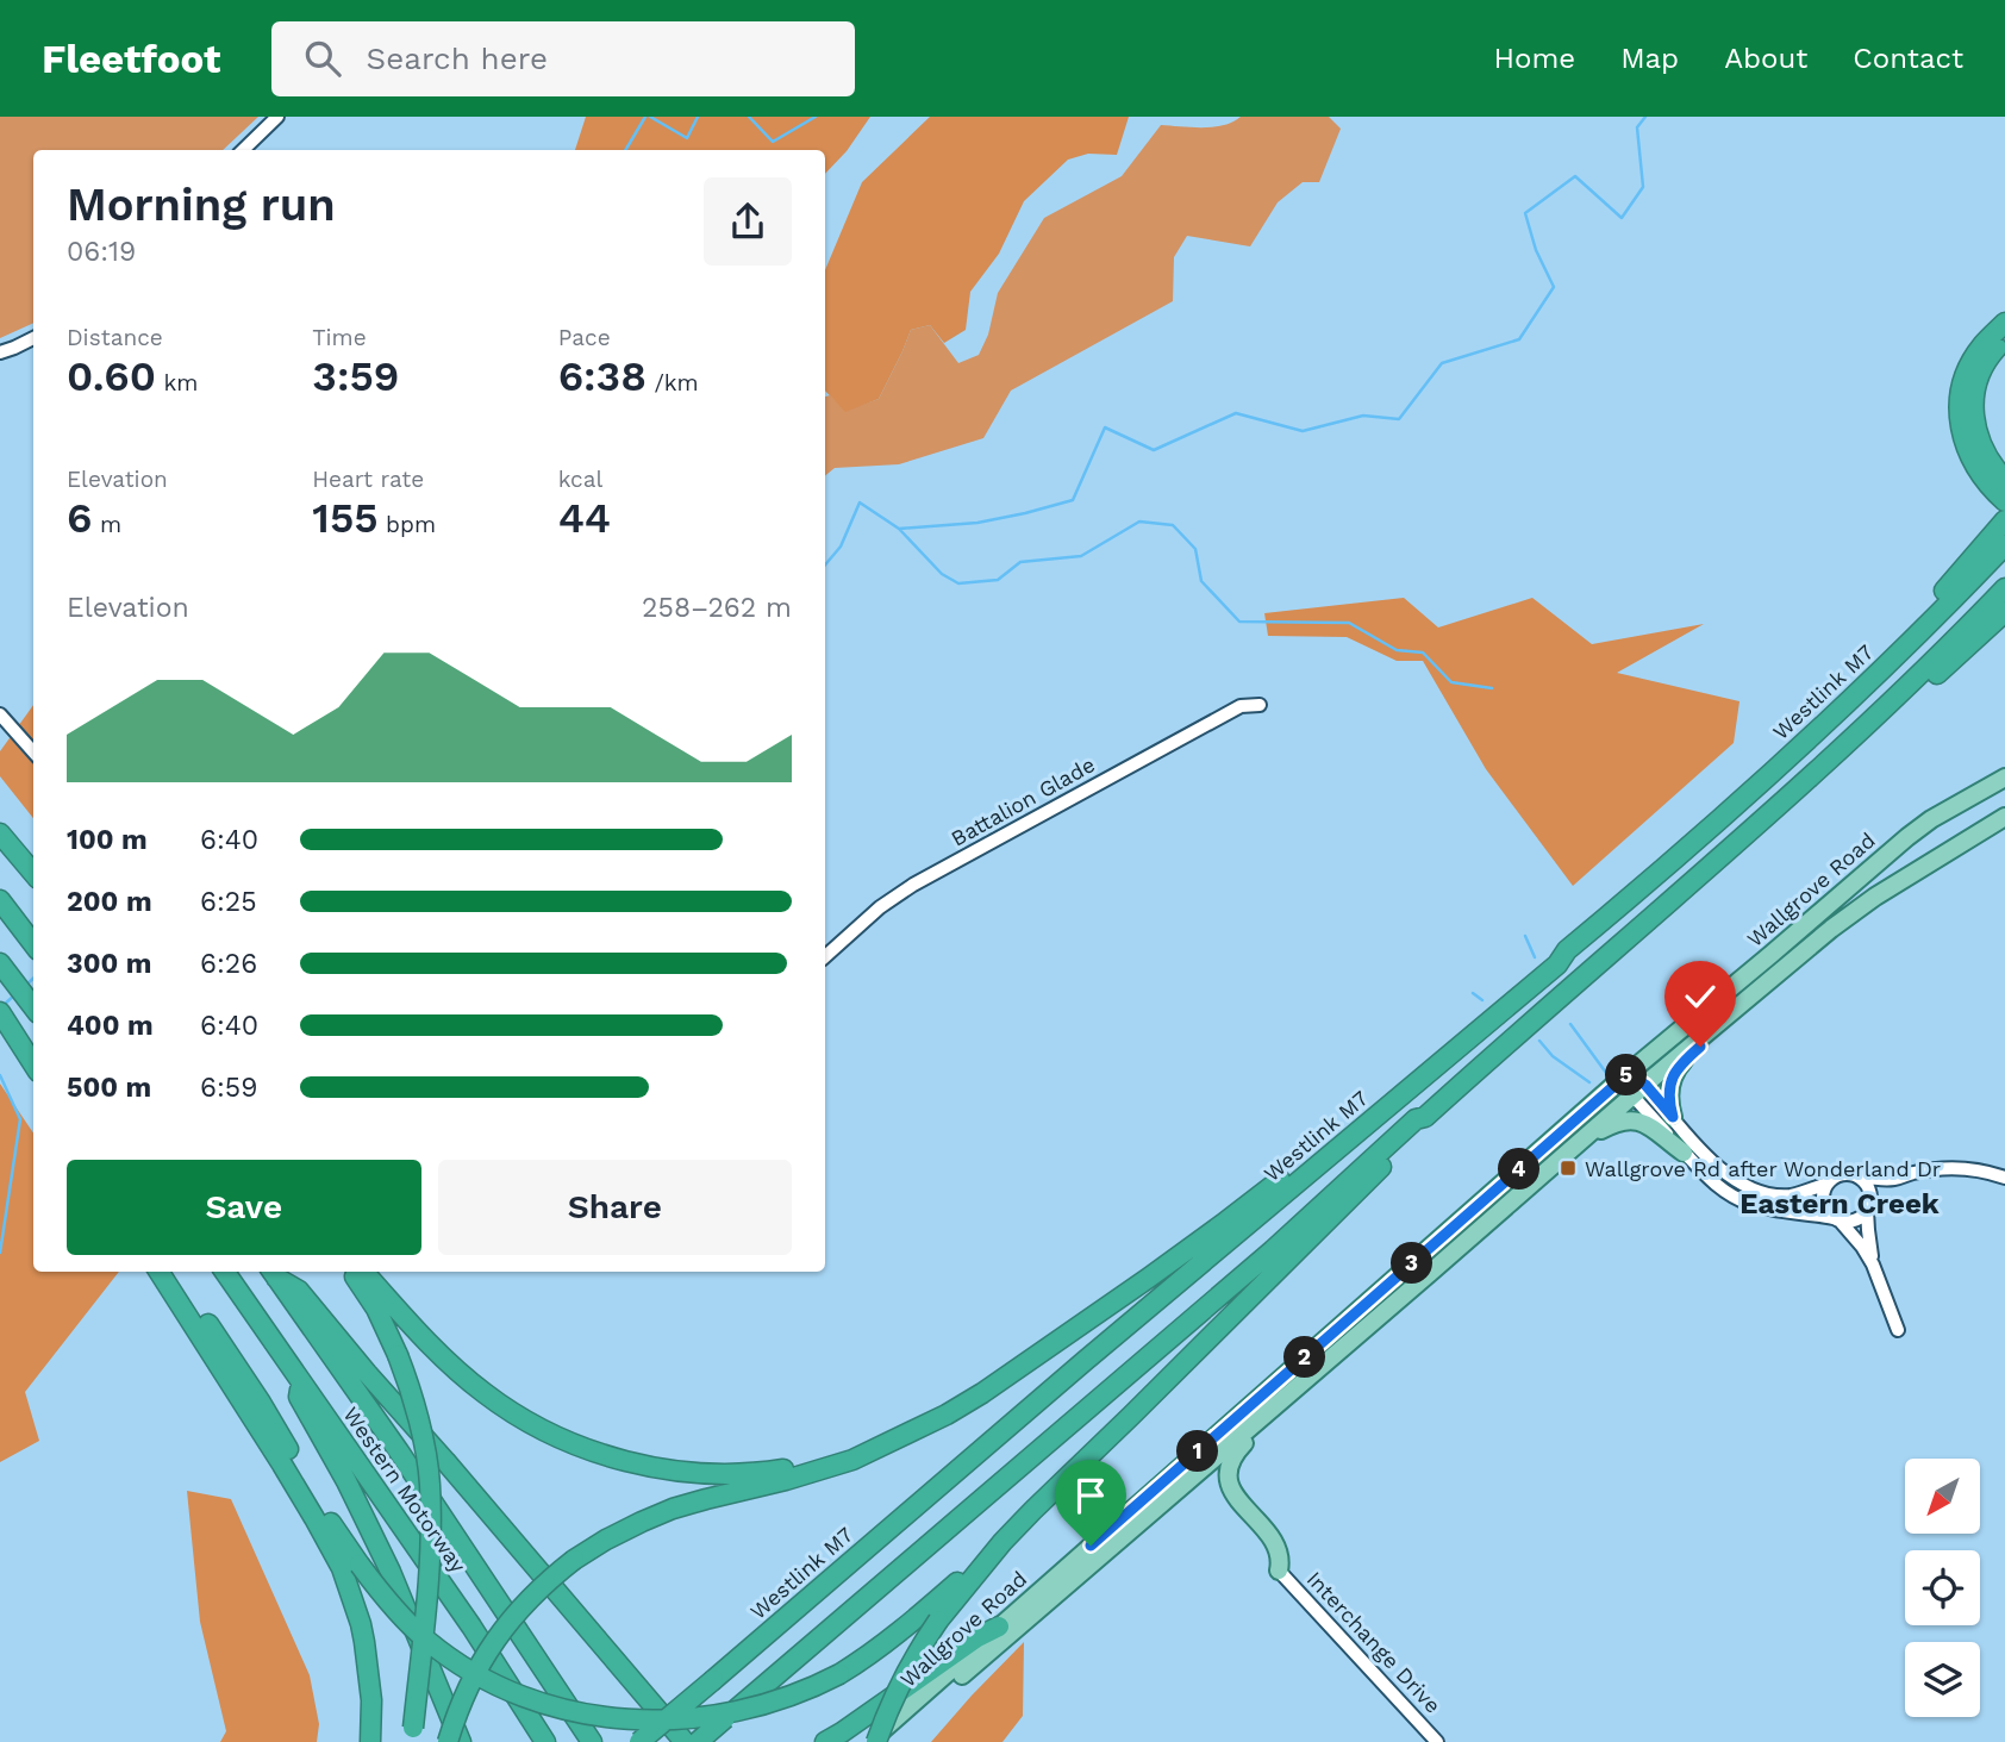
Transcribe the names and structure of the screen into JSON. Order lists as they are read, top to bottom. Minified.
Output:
{"streets":{"highway":["Westlink M7","Western Motorway"],"main road":["Wallgrove Road"],"street":["Battalion Glade","Interchange Drive"]},"districts":["Eastern Creek"],"places":{"transit":["Wallgrove Rd after Wonderland Dr"]},"north":"bottom left","page":{"header":"Fleetfoot","search":"Search here","nav":["Home","Map","About","Contact"],"heading":["Morning run","06:19"],"stats":[["Distance","0.60 km"],["Time","3:59"],["Pace","6:38 /km"],["Elevation","6 m"],["Heart rate","155 bpm"],["kcal","44"]],"chart":["Elevation","258–262 m"],"list":[{"name":"100 m","note":"6:40"},{"name":"200 m","note":"6:25"},{"name":"300 m","note":"6:26"},{"name":"400 m","note":"6:40"},{"name":"500 m","note":"6:59"}],"pins":["5","4","3","2","1"],"buttons":["Save","Share"]}}
